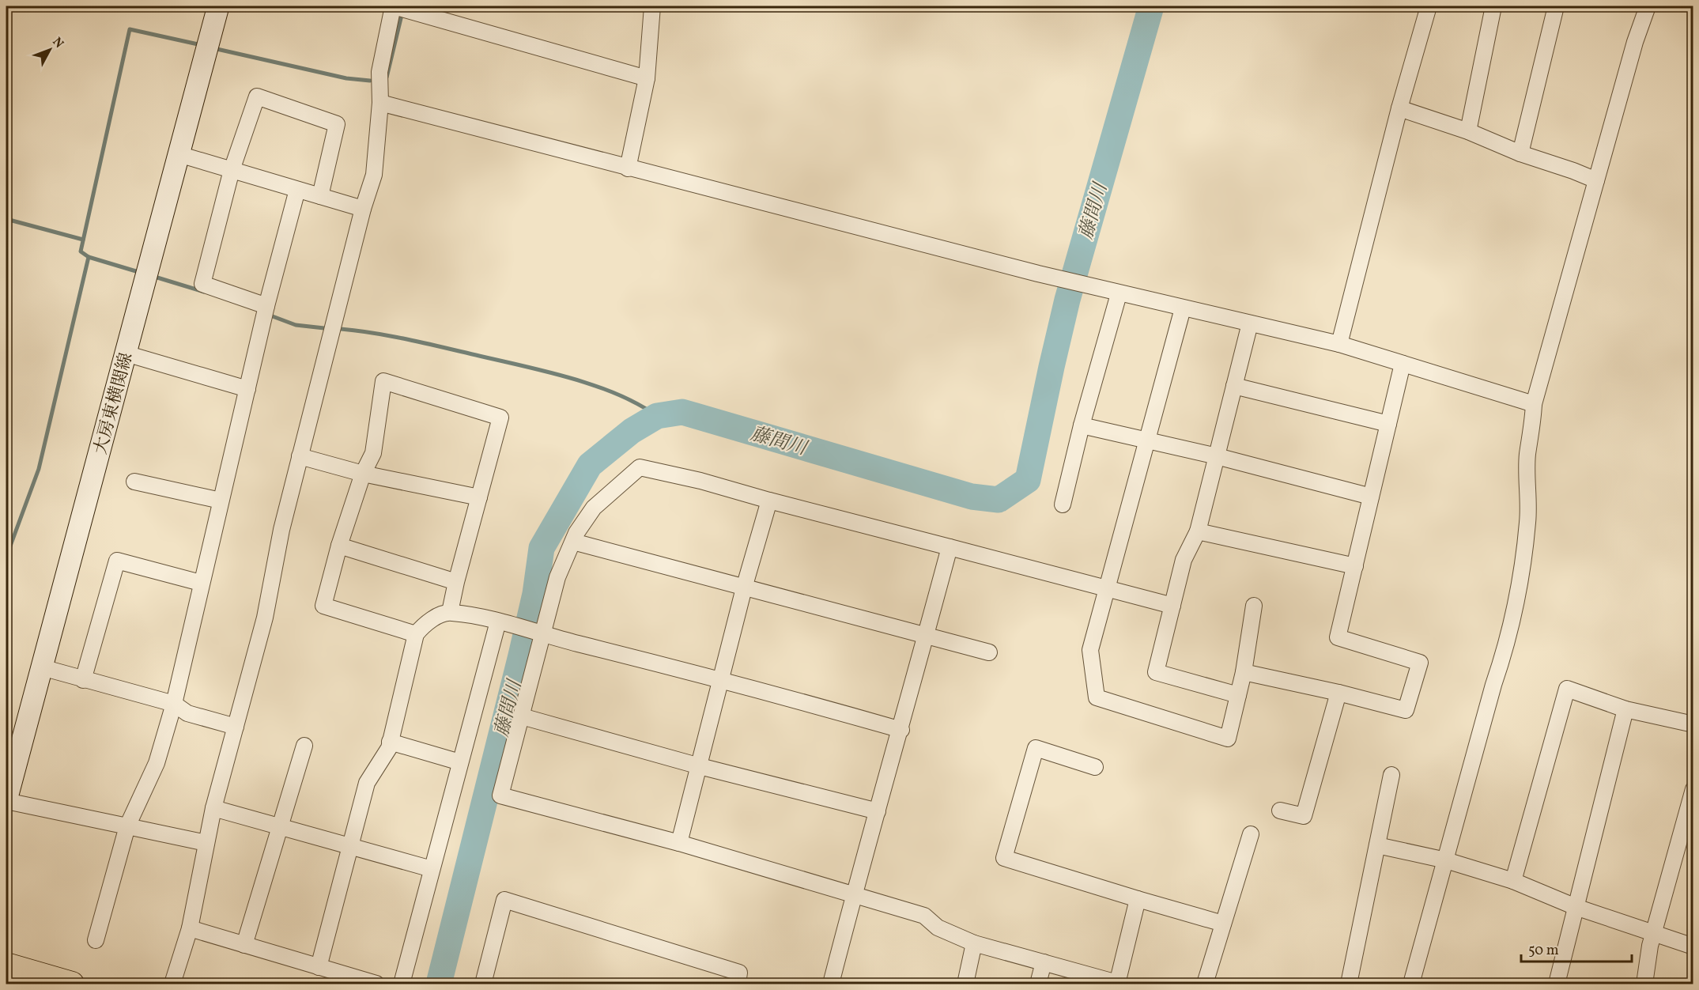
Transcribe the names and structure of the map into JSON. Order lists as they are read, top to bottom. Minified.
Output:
{"streets":{"main road":["大房東横関線"]},"water":["藤間川"],"scale_bar":"50 m","north":"top right"}
